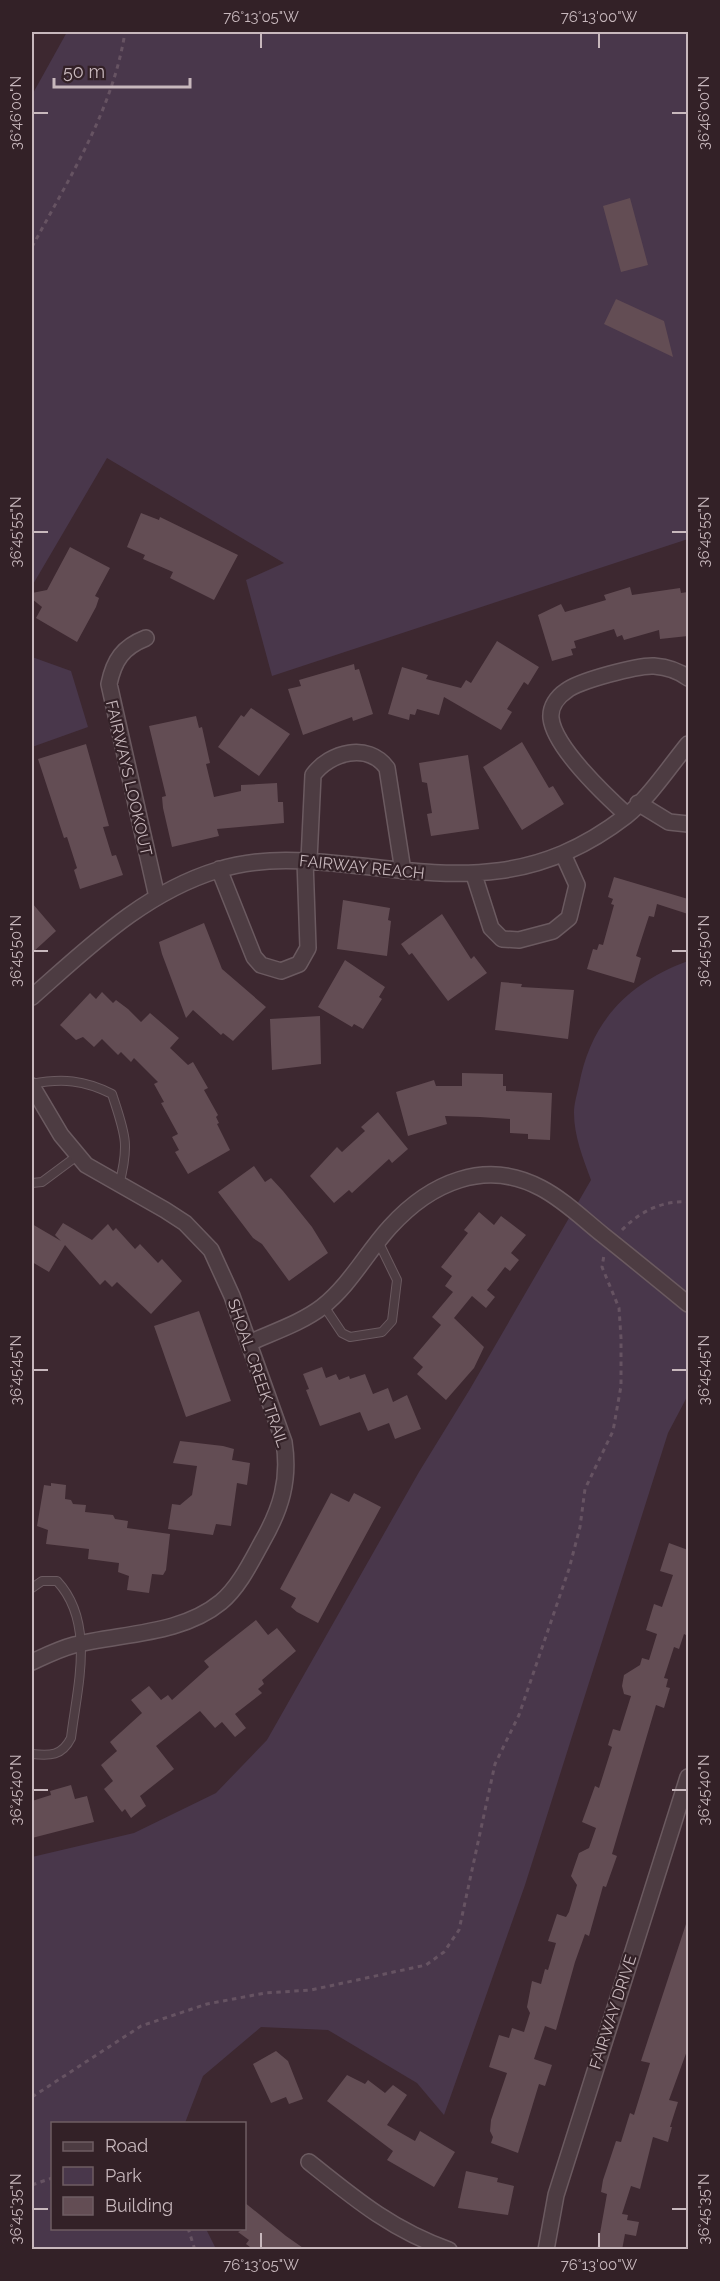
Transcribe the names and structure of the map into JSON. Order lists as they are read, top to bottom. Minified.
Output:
{"streets":{"street":["FAIRWAYS LOOKOUT","FAIRWAY REACH","SHOAL CREEK TRAIL","FAIRWAY DRIVE"]},"crossings":[["FAIRWAYS LOOKOUT","FAIRWAY REACH"]],"legend":["Road","Park","Building"],"scale_bar":"50 m","coordinates":["76°13'05\"W","76°13'00\"W","36°46'00\"N","36°45'55\"N","36°45'50\"N","36°45'45\"N","36°45'40\"N","36°45'35\"N"]}
